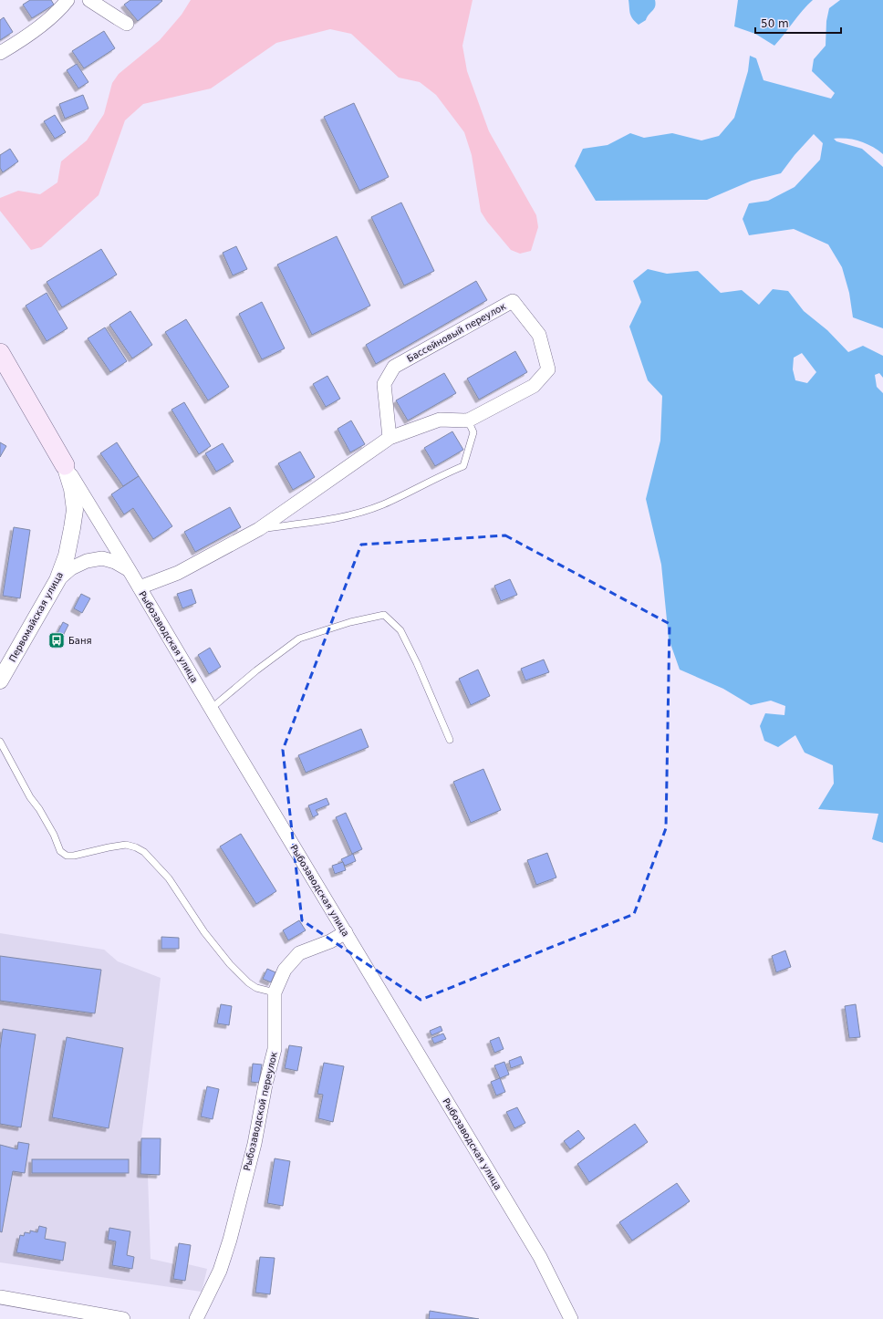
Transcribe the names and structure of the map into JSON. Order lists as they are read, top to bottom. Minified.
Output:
{"streets":{"street":["Бассейновый переулок","Первомайская улица","Рыбозаводская улица","Рыбозаводской переулок"]},"crossings":[["Бассейновый переулок","Рыбозаводская улица"],["Первомайская улица","Рыбозаводская улица"],["Рыбозаводская улица","Рыбозаводской переулок"]],"places":{"bus stop":["Баня"]},"scale_bar":"50 m"}
